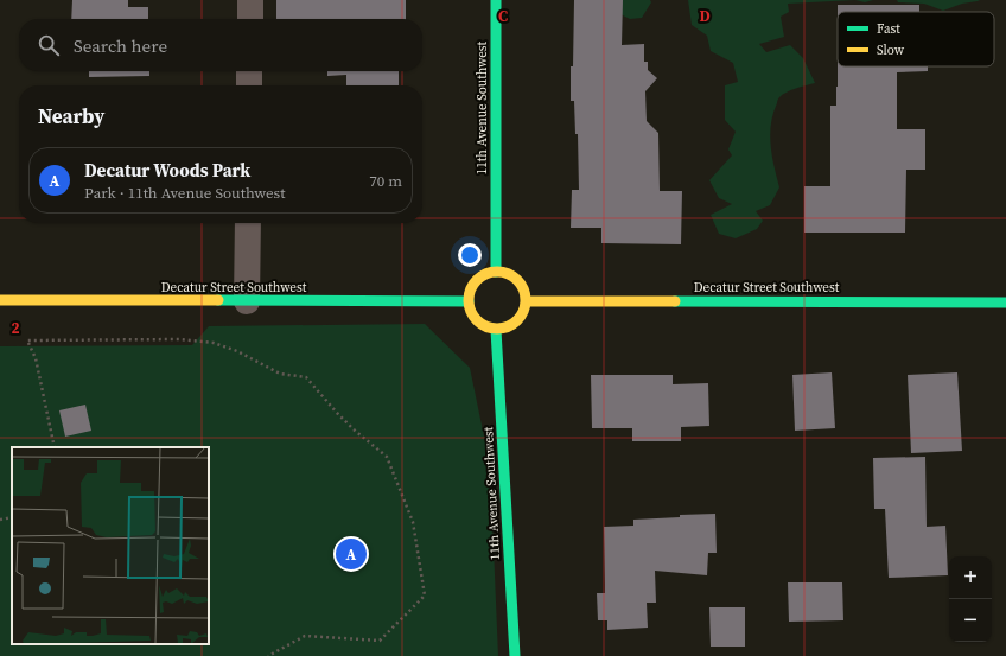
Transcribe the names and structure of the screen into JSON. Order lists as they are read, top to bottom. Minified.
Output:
{"streets":{"street":["11th Avenue Southwest","Decatur Street Southwest"]},"crossings":[["11th Avenue Southwest","Decatur Street Southwest"]],"legend":["Fast","Slow"],"page":{"search":"Search here","heading":"Nearby","list":[{"mark":"A","name":"Decatur Woods Park","note":"Park · 11th Avenue Southwest","value":"70 m"}],"pins":"A","map_buttons":["+","−"]},"grid":{"columns":["C","D"],"rows":["2"]}}
